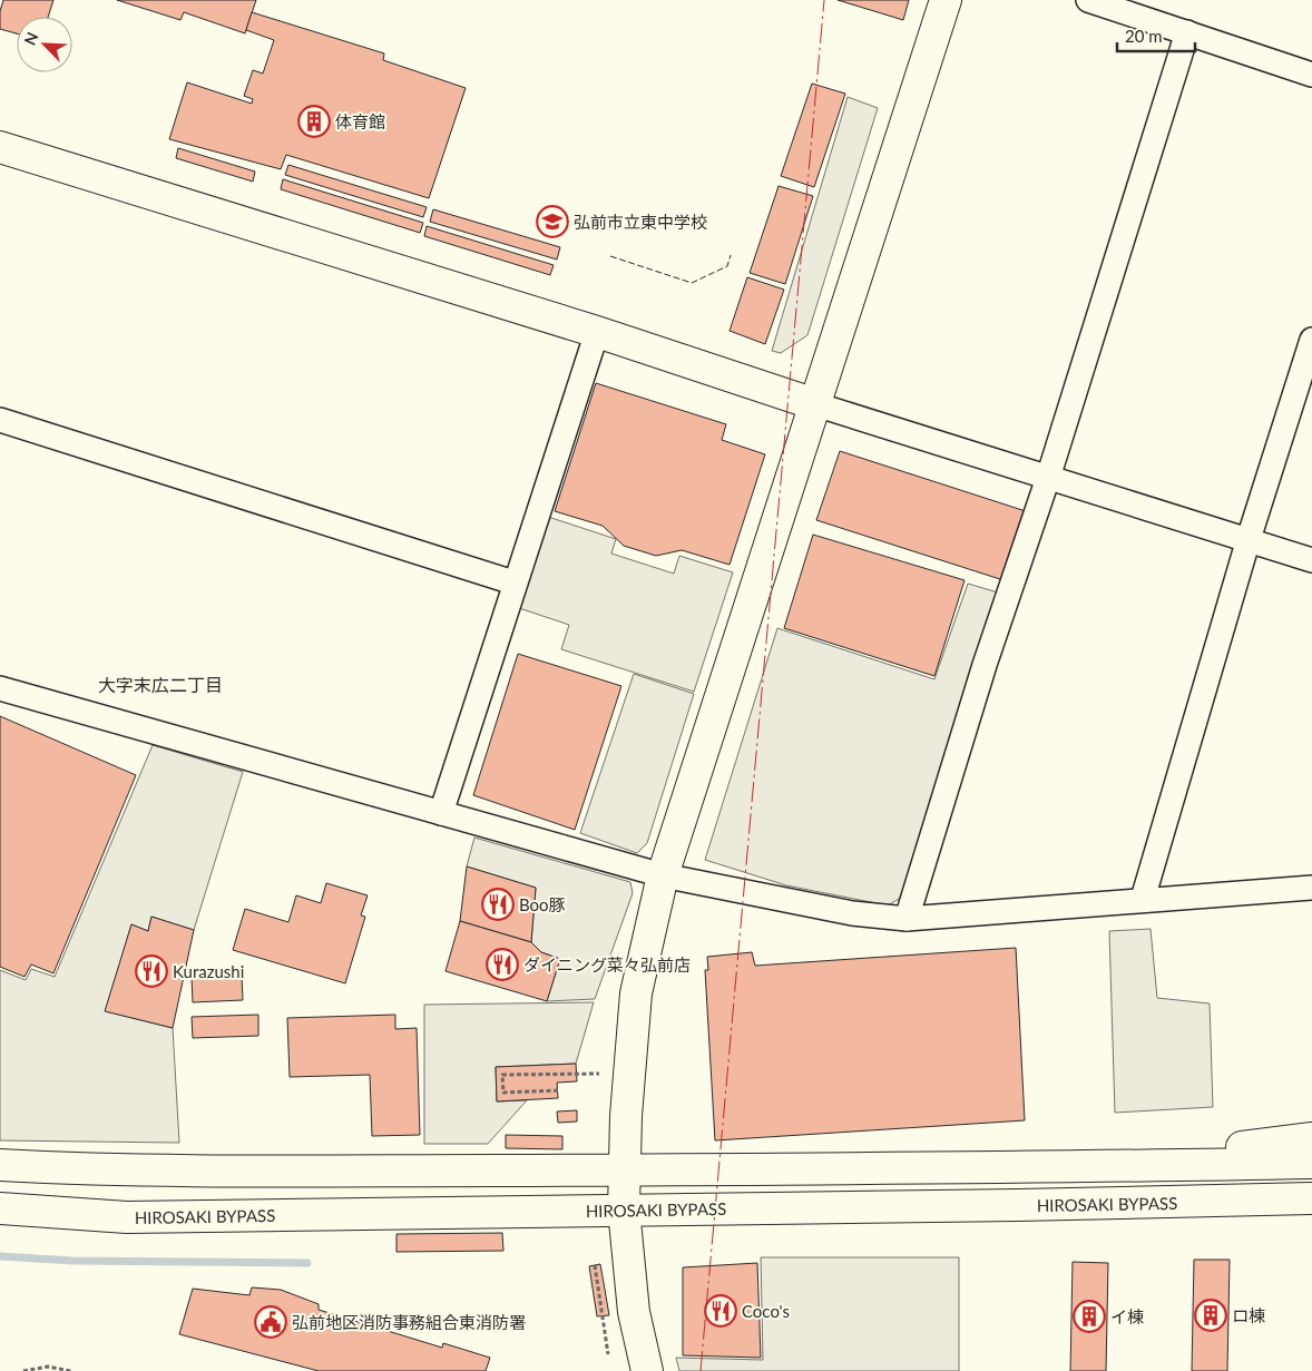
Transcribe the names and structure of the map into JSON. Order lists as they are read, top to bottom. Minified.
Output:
{"streets":{"main road":["HIROSAKI BYPASS"]},"districts":["大字末広二丁目"],"places":{"building":["体育館","ロ棟","イ棟"],"school or university":["弘前市立東中学校"],"restaurant":["Boo豚","ダイニング菜々弘前店","Kurazushi","Coco's"],"public building":["弘前地区消防事務組合東消防署"]},"scale_bar":"20 m","north":"top left"}
